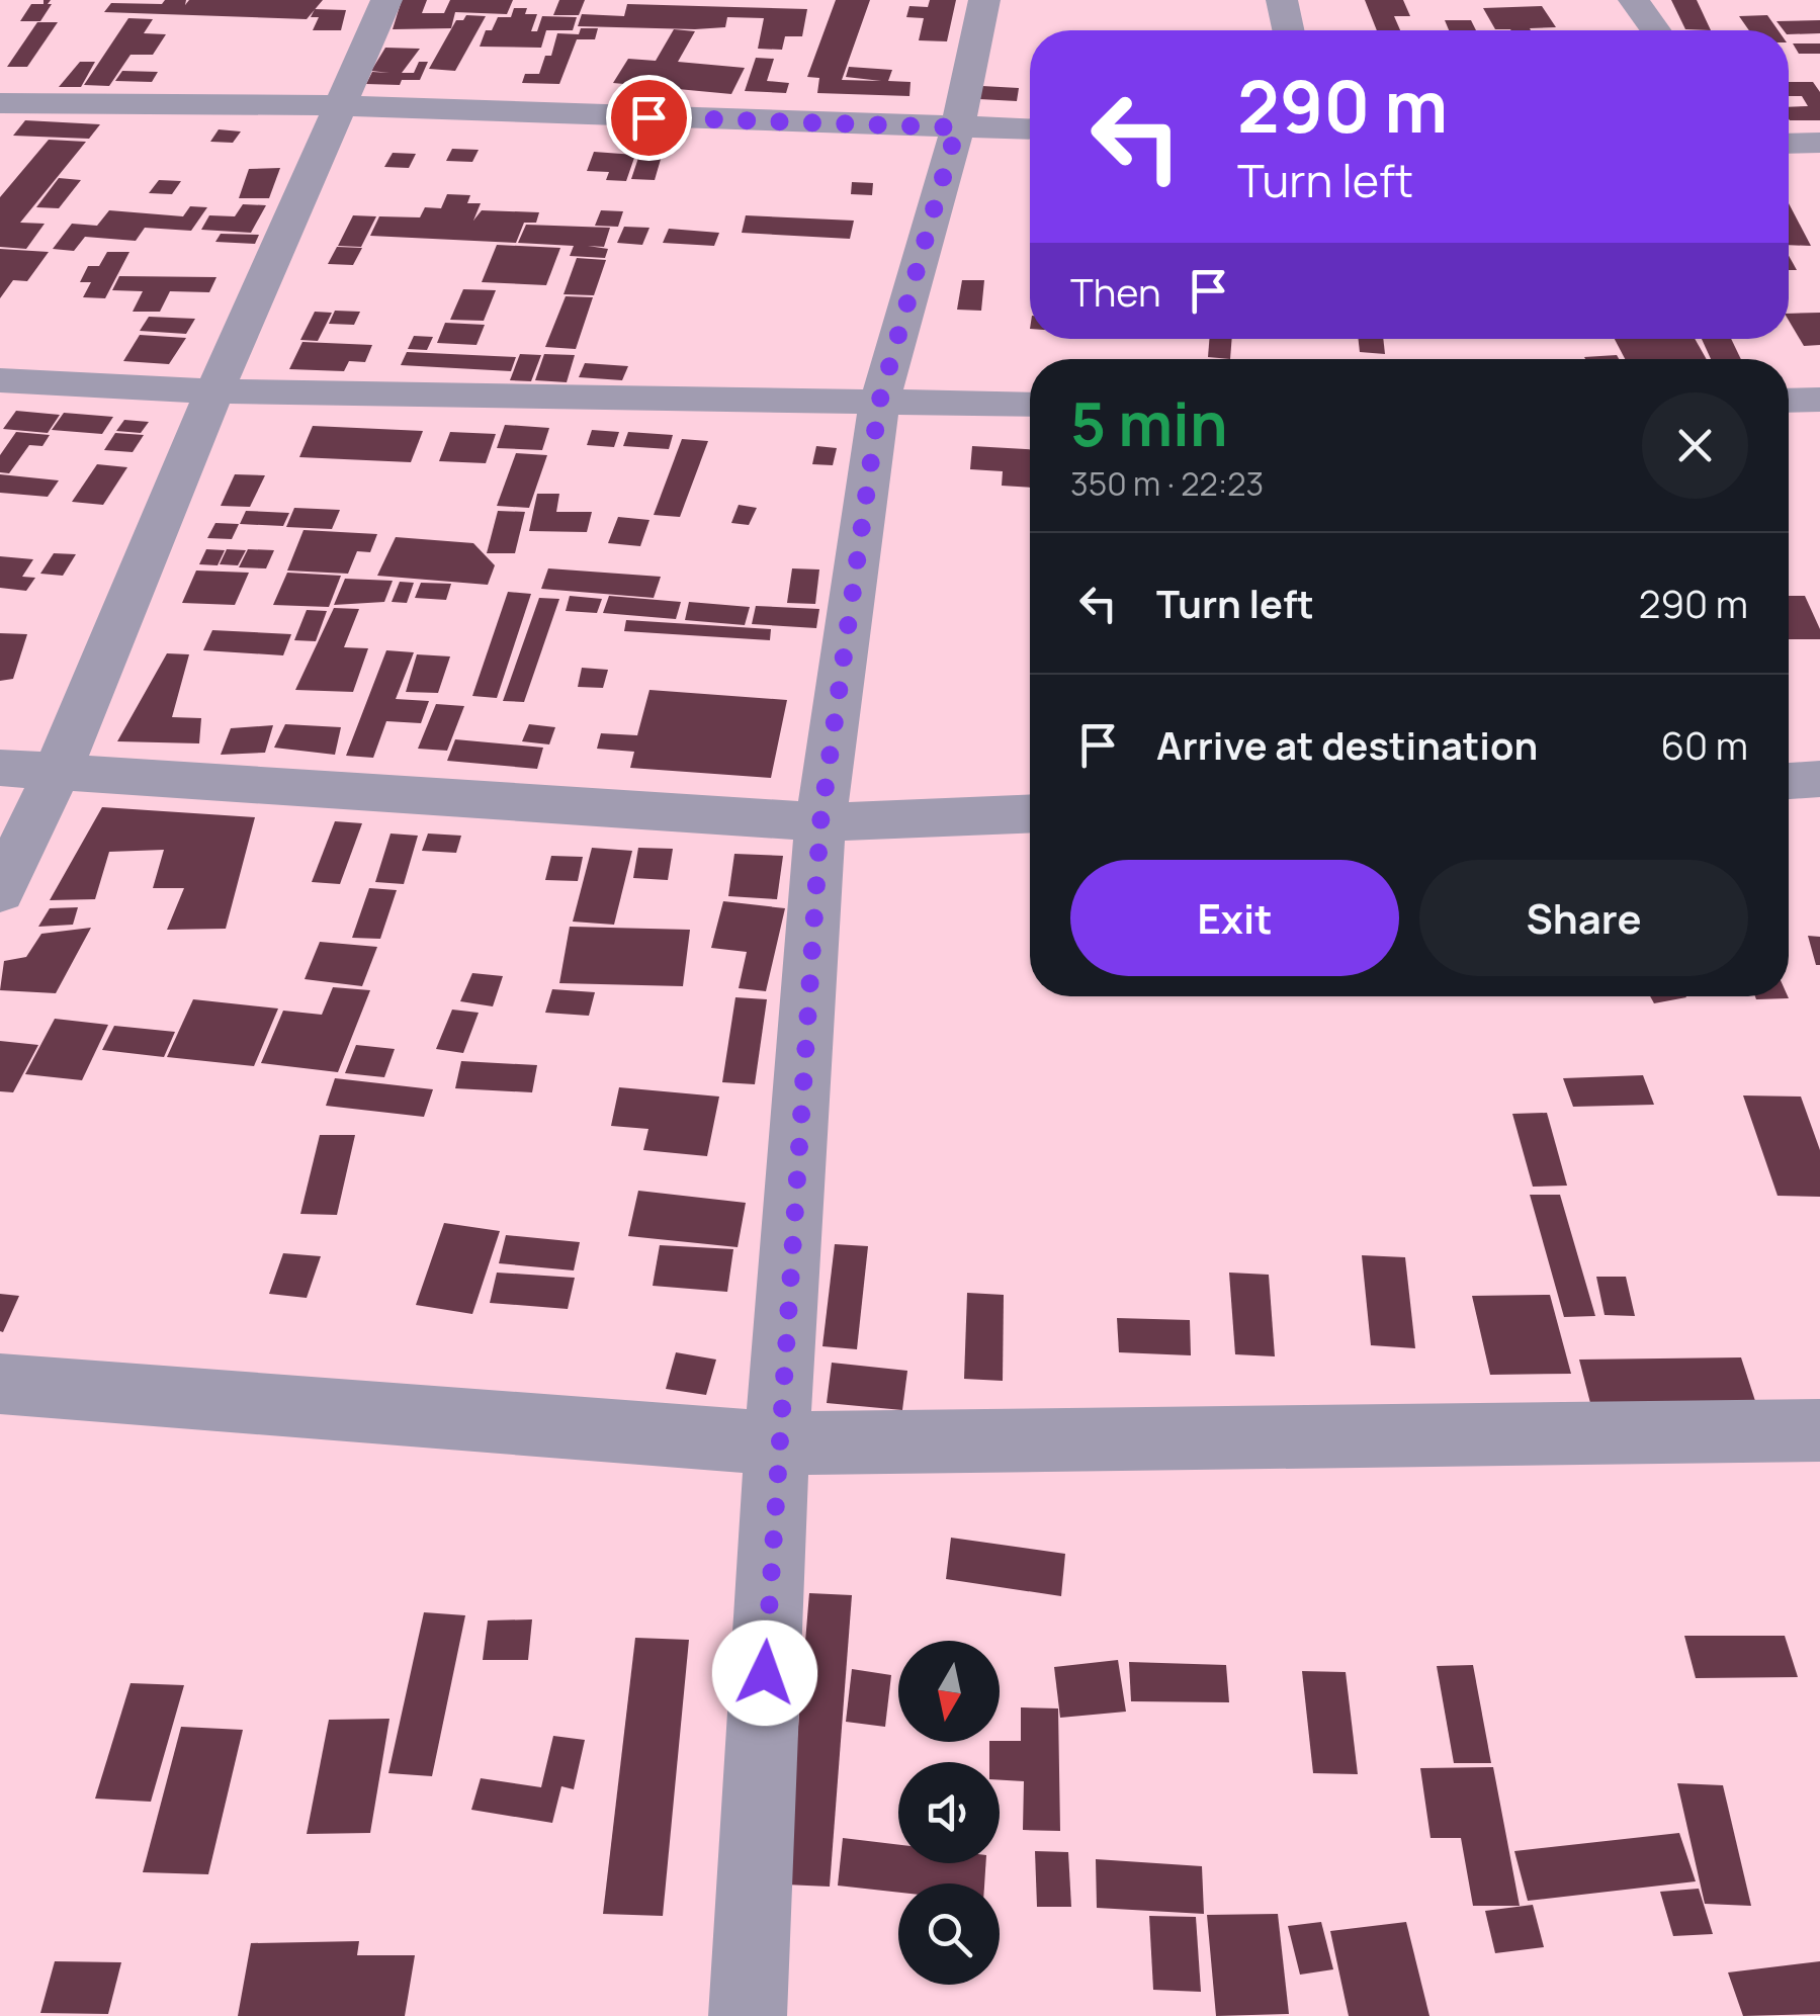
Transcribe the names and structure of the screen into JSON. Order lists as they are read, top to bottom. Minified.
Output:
{"north":"bottom","page":{"turn":["290 m","Turn left"],"then":"Then","heading":["5 min","350 m · 22:23"],"list":[{"name":"Turn left","value":"290 m"},{"name":"Arrive at destination","value":"60 m"}],"buttons":["Exit","Share"]}}
